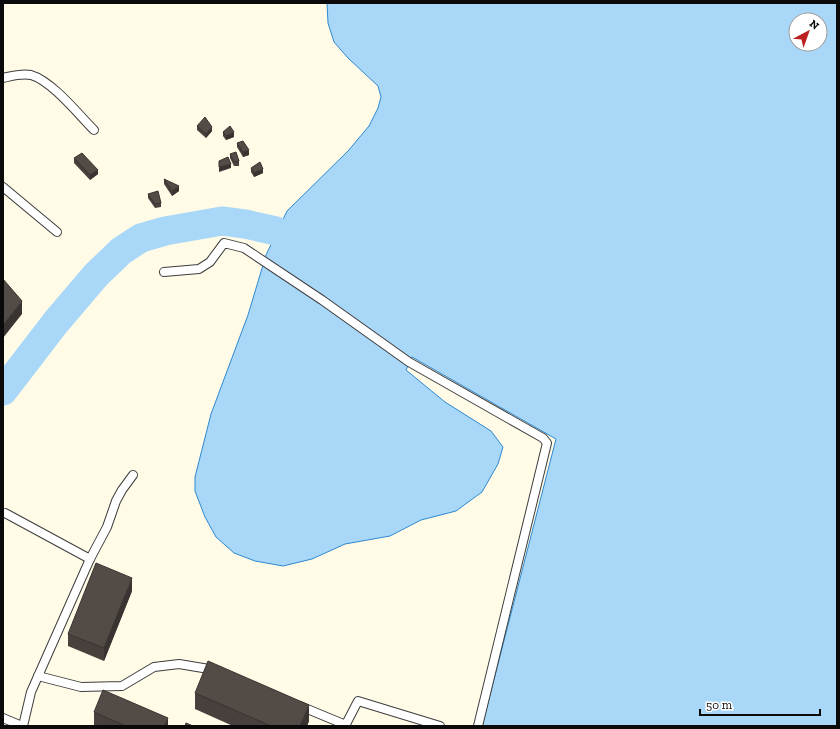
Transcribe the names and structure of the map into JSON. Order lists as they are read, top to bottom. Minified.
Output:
{"scale_bar":"50 m","north":"top right"}
